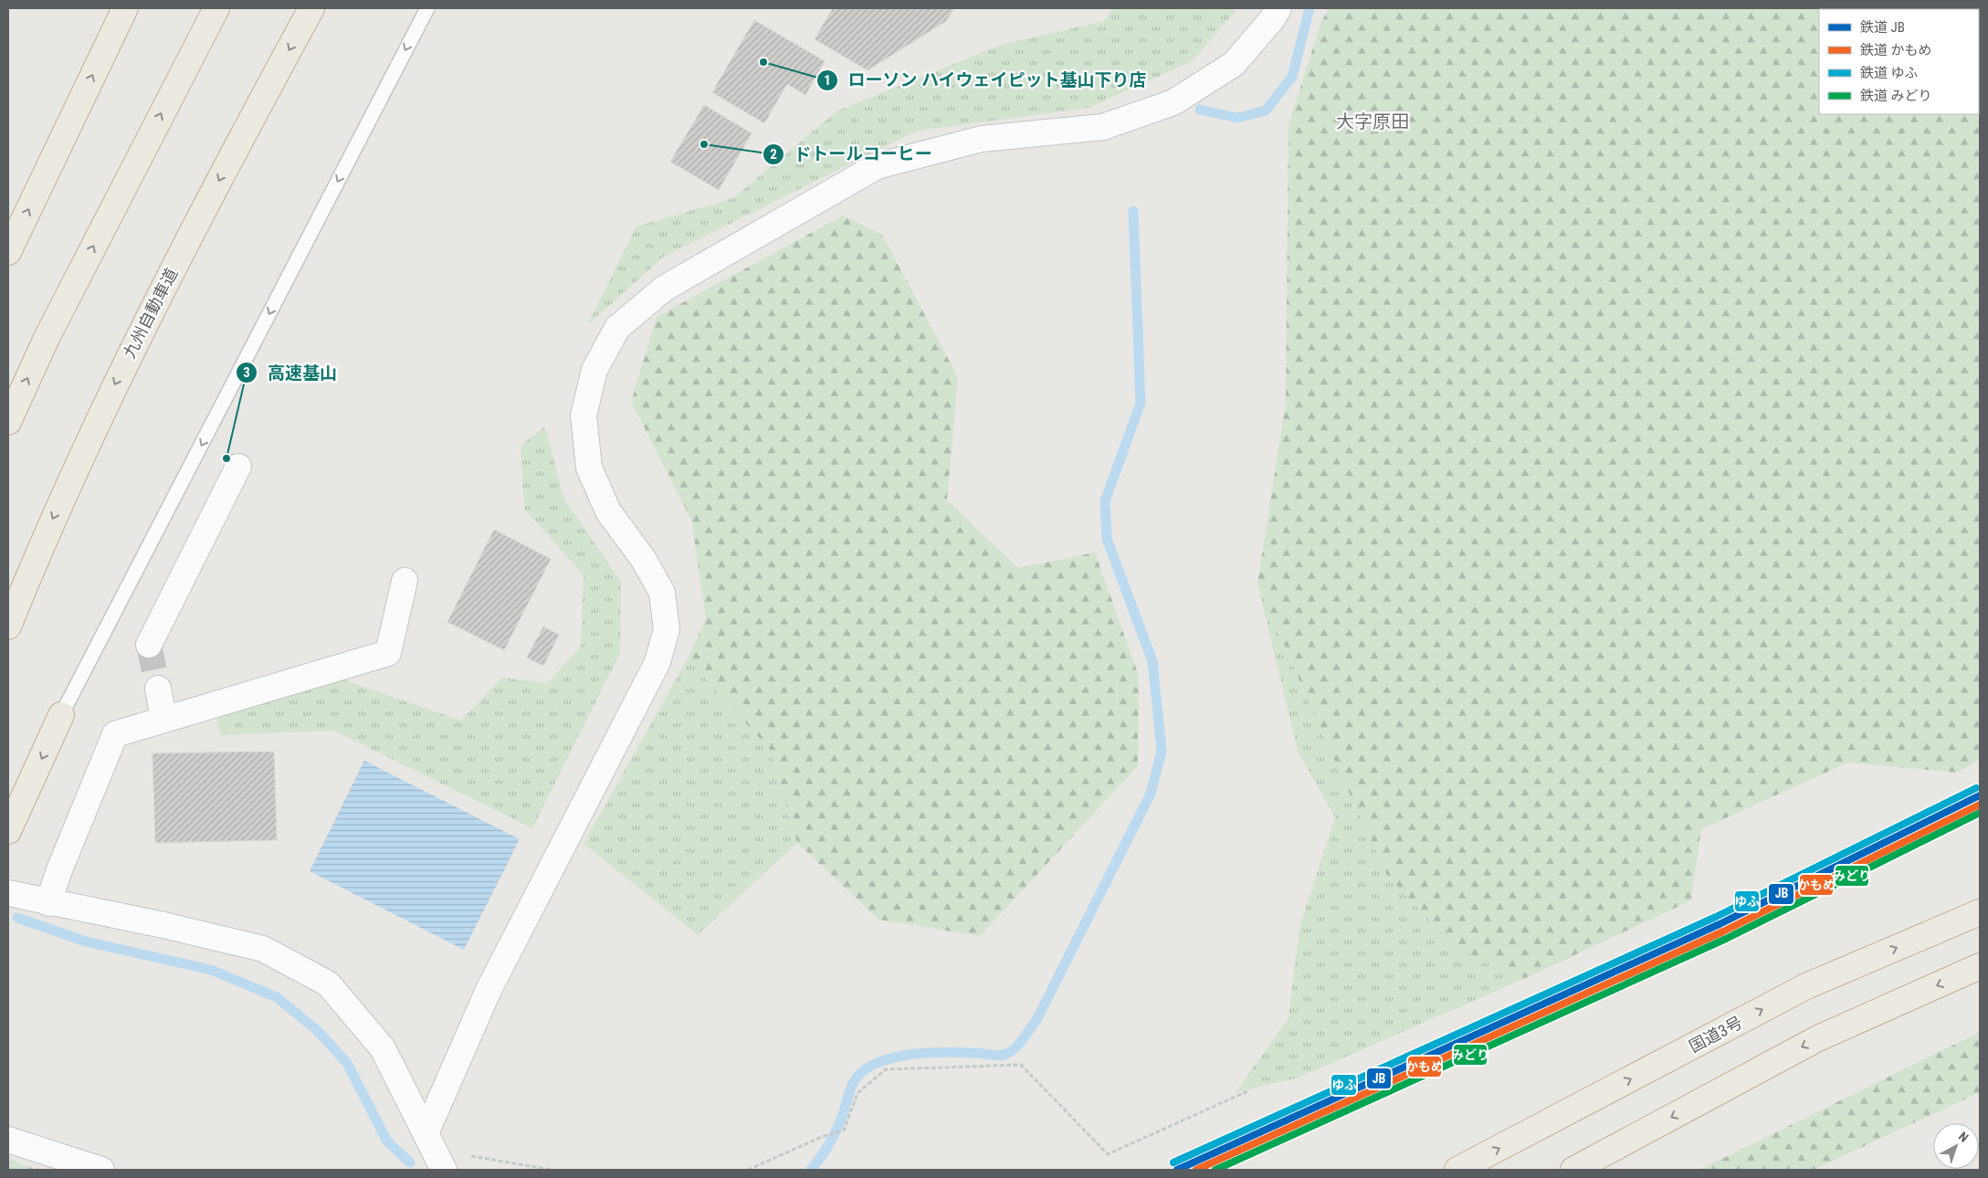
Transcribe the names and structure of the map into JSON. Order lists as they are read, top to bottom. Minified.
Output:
{"streets":{"highway":["九州自動車道","国道3号"]},"districts":["大字原田"],"places":["ローソン ハイウェイピット基山下り店","ドトールコーヒー","高速基山"],"lines":["rail line ゆふ","rail line JB","rail line かもめ","rail line みどり"],"legend":["鉄道 JB","鉄道 かもめ","鉄道 ゆふ","鉄道 みどり"],"north":"top right"}
